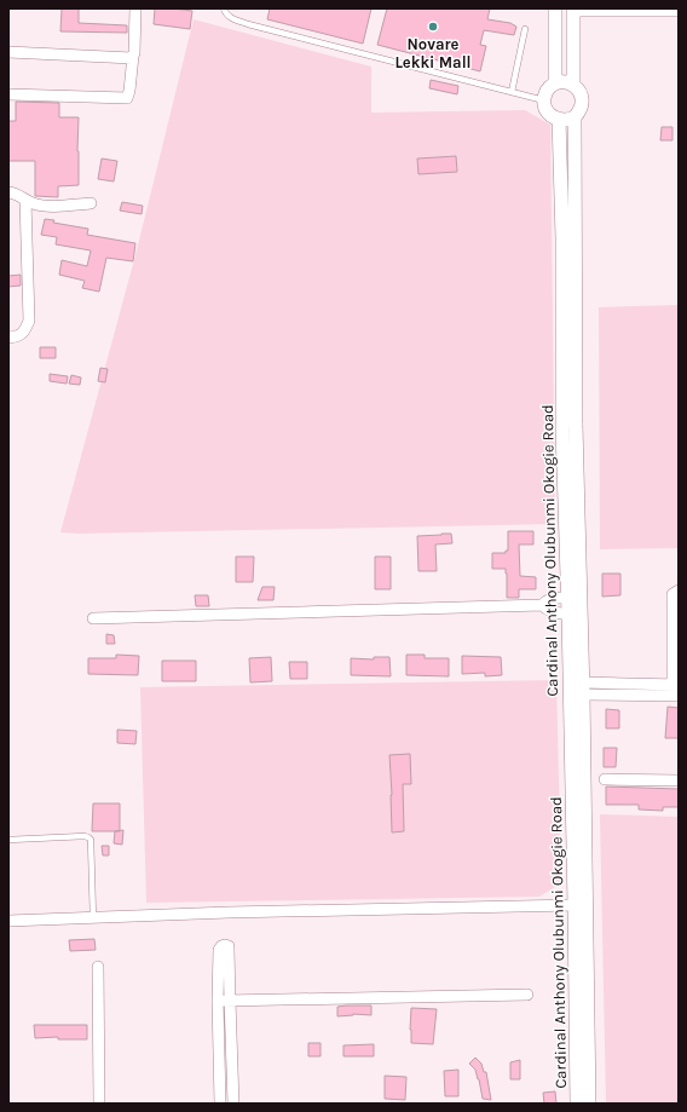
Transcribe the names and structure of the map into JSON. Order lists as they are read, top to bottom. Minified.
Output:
{"streets":{"street":["Cardinal Anthony Olubunmi Okogie Road"]},"places":["Novare Lekki Mall"]}
